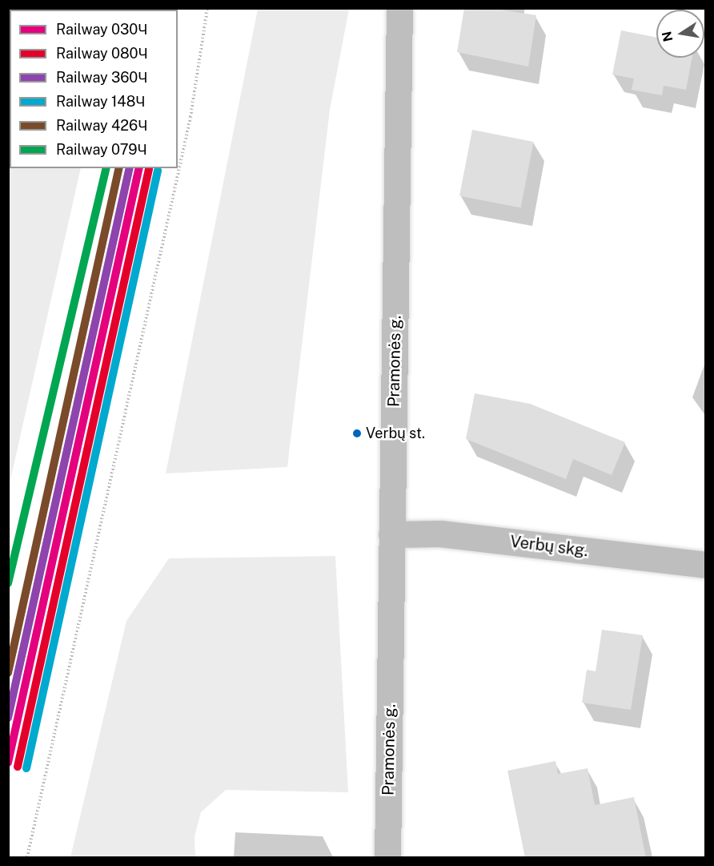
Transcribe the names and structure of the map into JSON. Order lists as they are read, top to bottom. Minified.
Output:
{"streets":{"main road":["Pramonės g.","Verbų skg."]},"crossings":[["Pramonės g.","Verbų skg."]],"places":["Verbų st."],"lines":["rail line 030Ч","rail line 360Ч","rail line 426Ч","rail line 079Ч","rail line 080Ч","rail line 148Ч"],"legend":["Railway 030Ч","Railway 080Ч","Railway 360Ч","Railway 148Ч","Railway 426Ч","Railway 079Ч"],"north":"left"}
